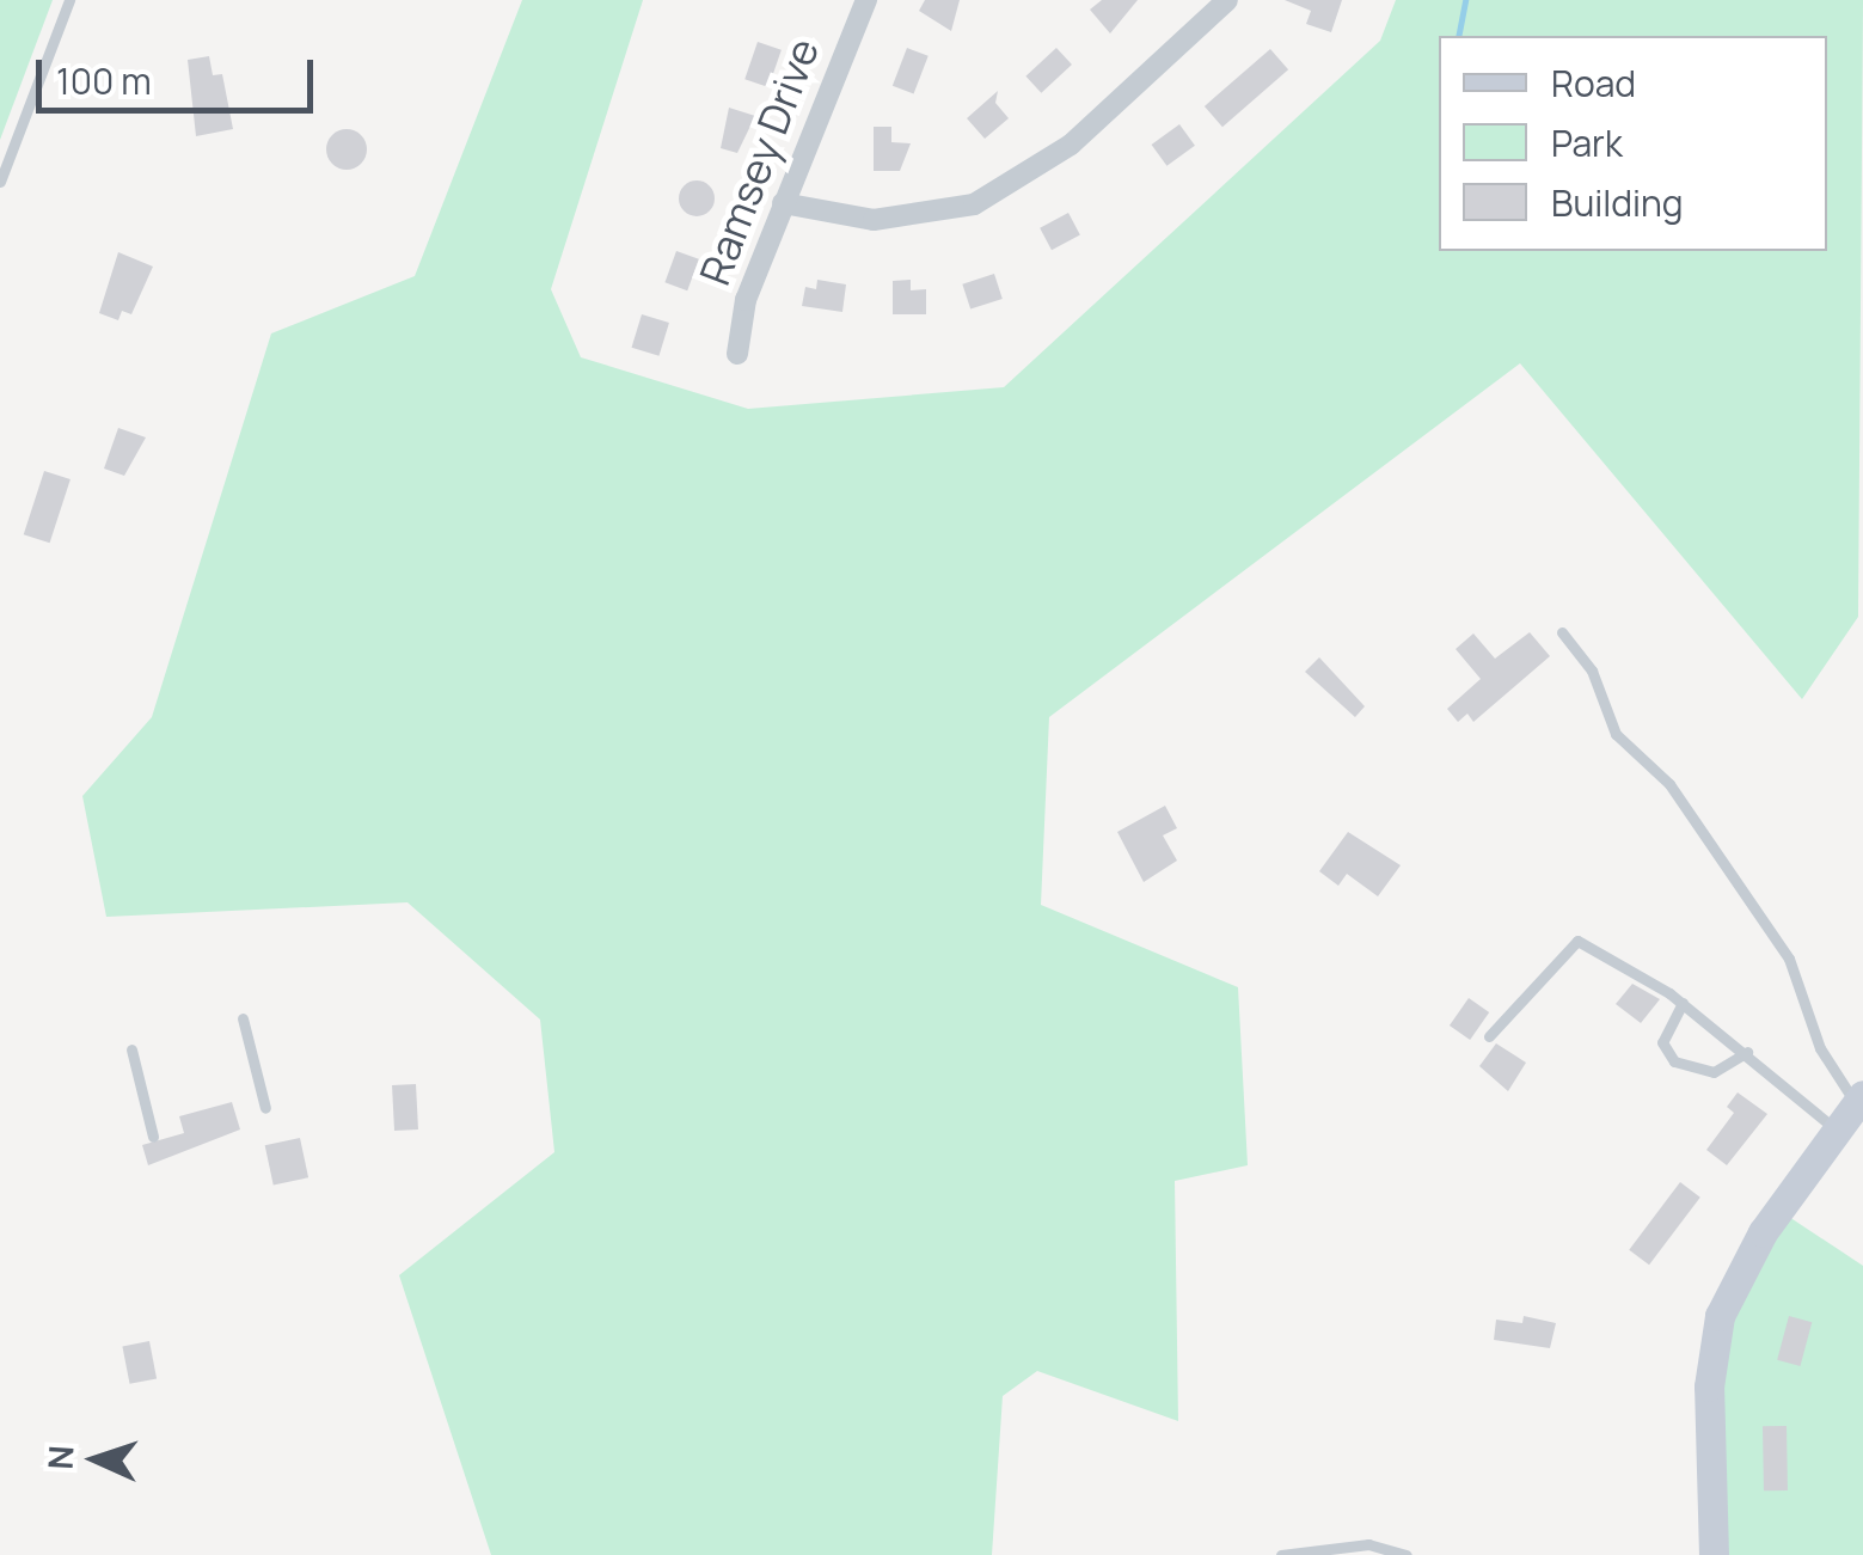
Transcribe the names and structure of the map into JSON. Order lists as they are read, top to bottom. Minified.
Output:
{"streets":{"street":["Ramsey Drive"]},"legend":["Road","Park","Building"],"scale_bar":"100 m","north":"left"}
